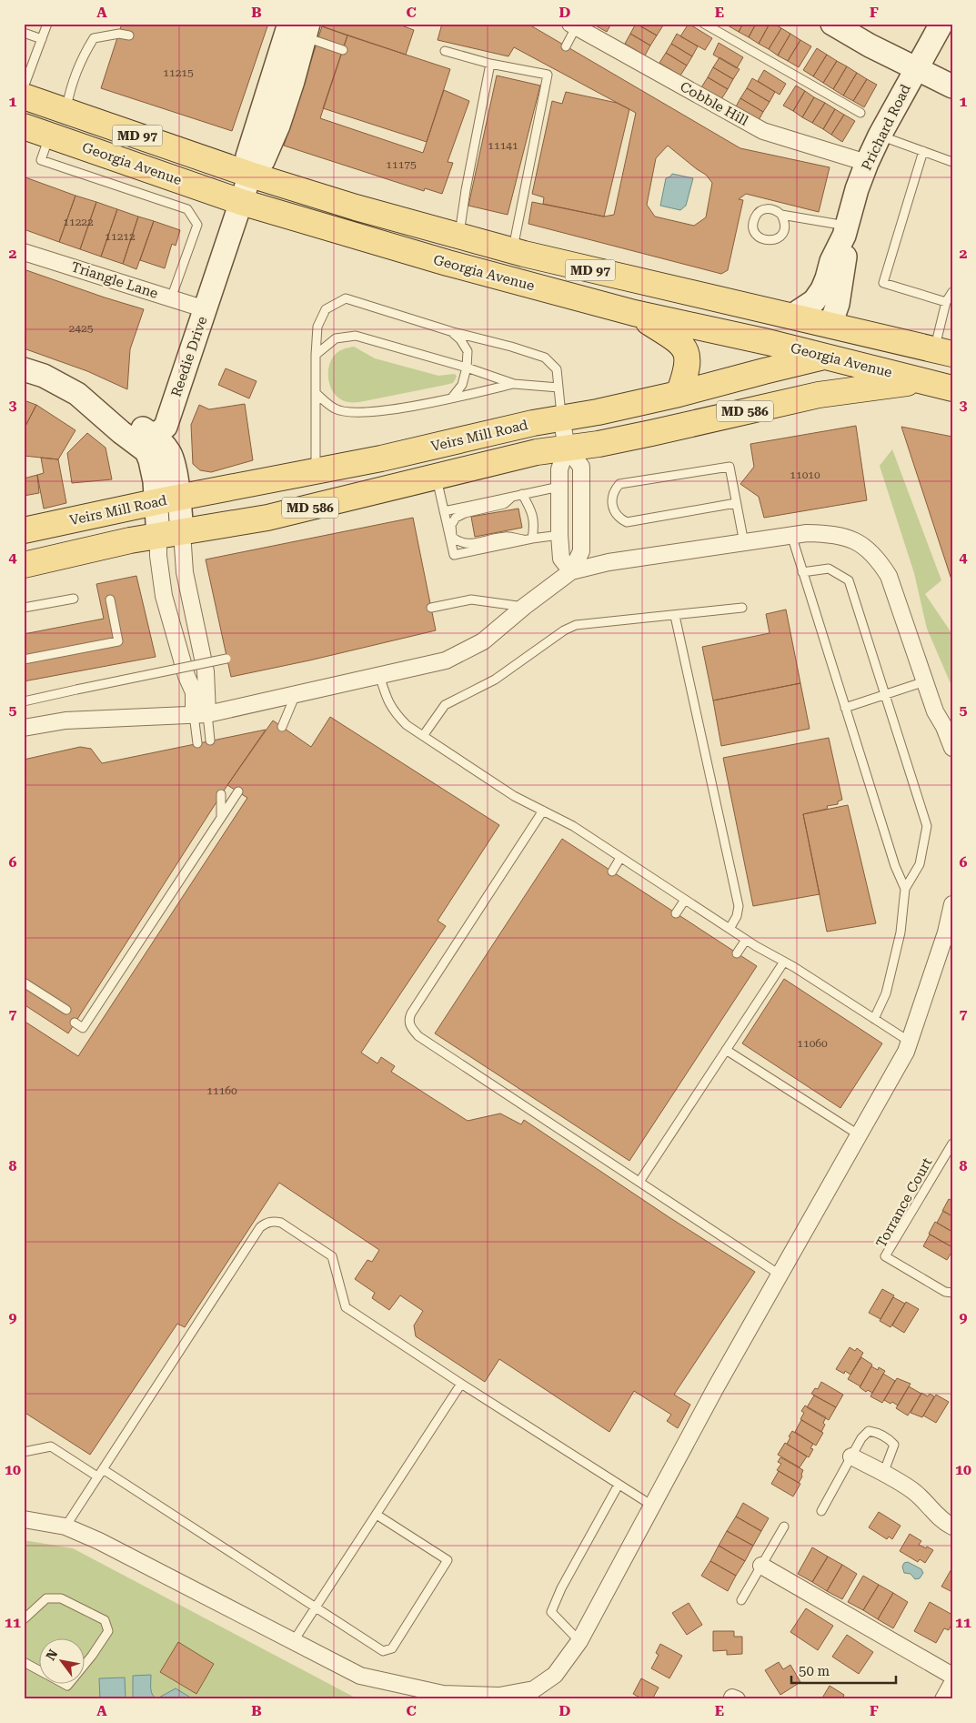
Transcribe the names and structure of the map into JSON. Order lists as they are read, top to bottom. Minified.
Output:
{"streets":{"main road":["MD 97","Georgia Avenue","MD 586","Veirs Mill Road"],"street":["Cobble Hill","Prichard Road","Triangle Lane","Reedie Drive"],"lane":["Torrance Court"]},"crossings":[["Cobble Hill","Prichard Road"],["Prichard Road","Georgia Avenue"],["Georgia Avenue","Reedie Drive"],["Georgia Avenue","Veirs Mill Road"],["Triangle Lane","Reedie Drive"]],"house_numbers":["11215","11141","11175","11222","11212","2425","11010","11060","11160"],"scale_bar":"50 m","north":"top left","grid":{"columns":["A","B","C","D","E","F"],"rows":["1","2","3","4","5","6","7","8","9","10","11"]}}
